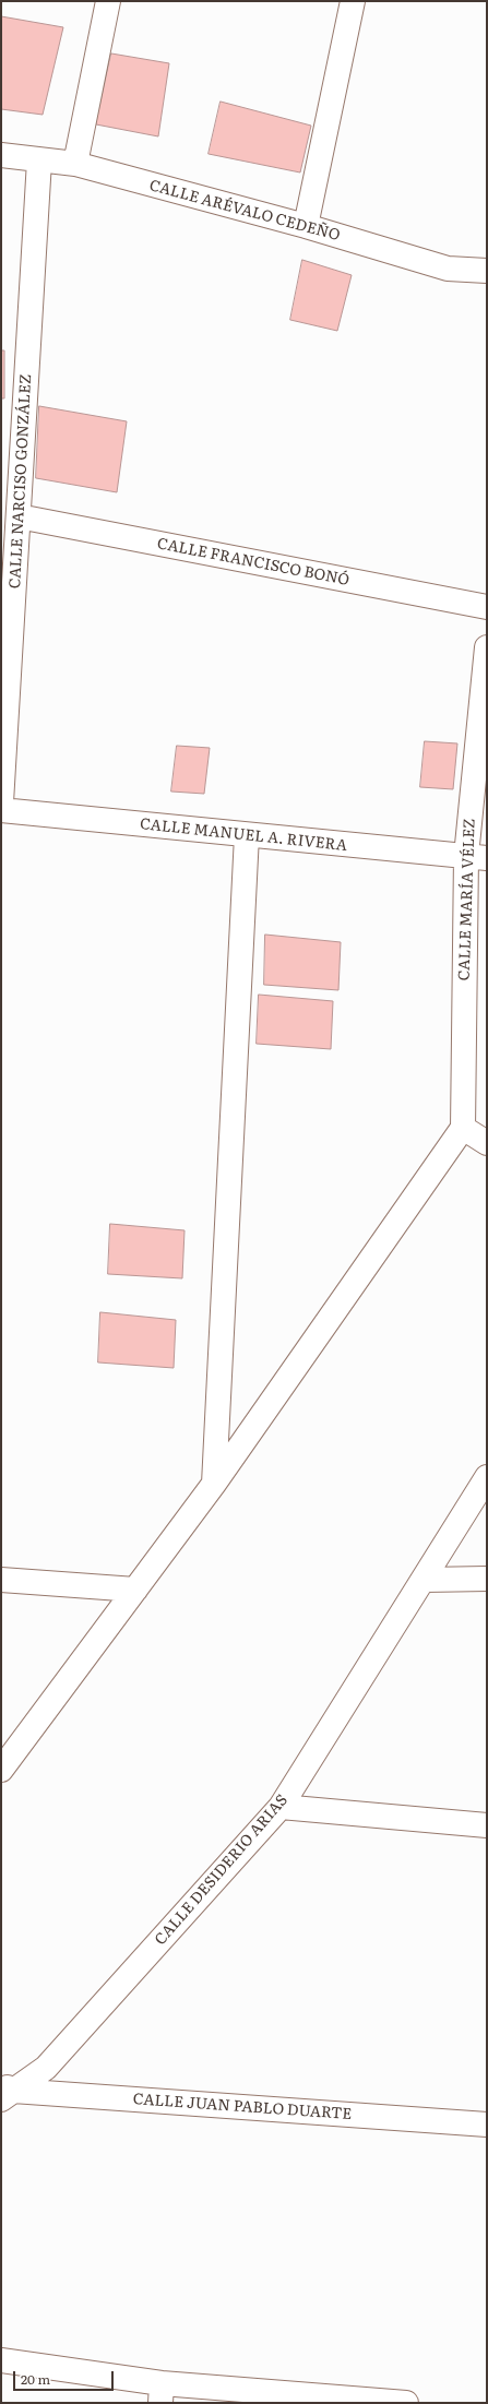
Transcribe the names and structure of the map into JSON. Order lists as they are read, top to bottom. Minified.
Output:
{"streets":{"street":["CALLE ARÉVALO CEDEÑO","CALLE NARCISO GONZÁLEZ","CALLE FRANCISCO BONÓ","CALLE MANUEL A. RIVERA","CALLE MARÍA VÉLEZ","CALLE DESIDERIO ARIAS","CALLE JUAN PABLO DUARTE"]},"crossings":[["CALLE ARÉVALO CEDEÑO","CALLE NARCISO GONZÁLEZ"],["CALLE NARCISO GONZÁLEZ","CALLE FRANCISCO BONÓ"],["CALLE MANUEL A. RIVERA","CALLE MARÍA VÉLEZ"],["CALLE DESIDERIO ARIAS","CALLE JUAN PABLO DUARTE"]],"scale_bar":"20 m"}
